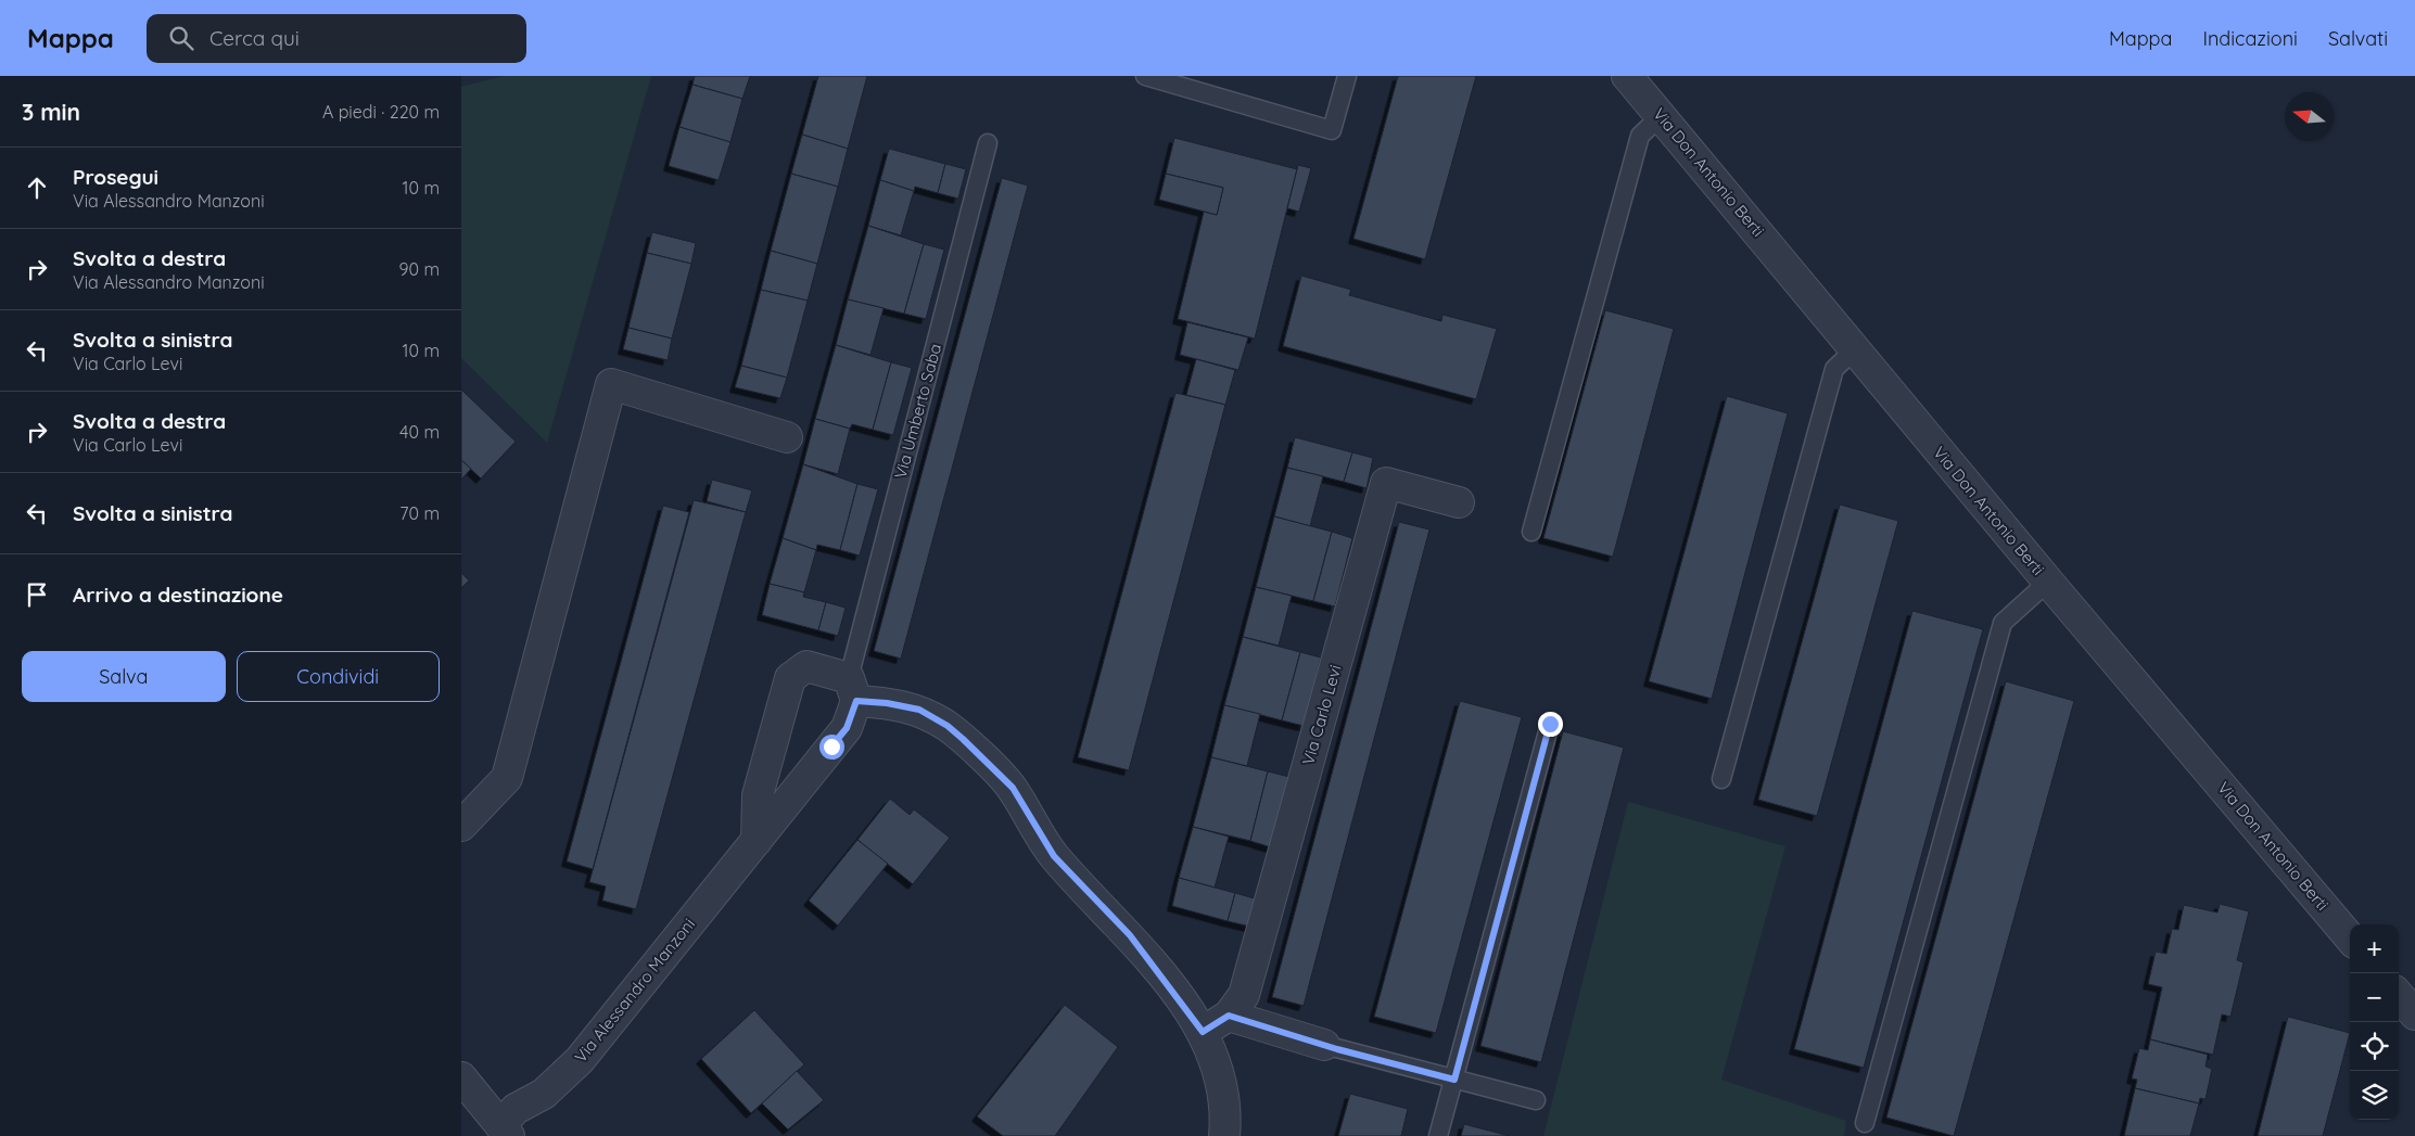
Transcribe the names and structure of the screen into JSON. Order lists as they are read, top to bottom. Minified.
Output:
{"streets":{"street":["Via Don Antonio Berti","Via Carlo Levi","Via Alessandro Manzoni"],"lane":["Via Umberto Saba"]},"crossings":[["Via Umberto Saba","Via Alessandro Manzoni"]],"north":"left","page":{"header":"Mappa","search":"Cerca qui","nav":["Mappa","Indicazioni","Salvati"],"heading":["3 min","A piedi · 220 m"],"list":[["Prosegui","Via Alessandro Manzoni","10 m"],["Svolta a destra","Via Alessandro Manzoni","90 m"],["Svolta a sinistra","Via Carlo Levi","10 m"],["Svolta a destra","Via Carlo Levi","40 m"],["Svolta a sinistra","70 m"],"Arrivo a destinazione"],"buttons":["Salva","Condividi"],"map_buttons":["+","−"]}}
